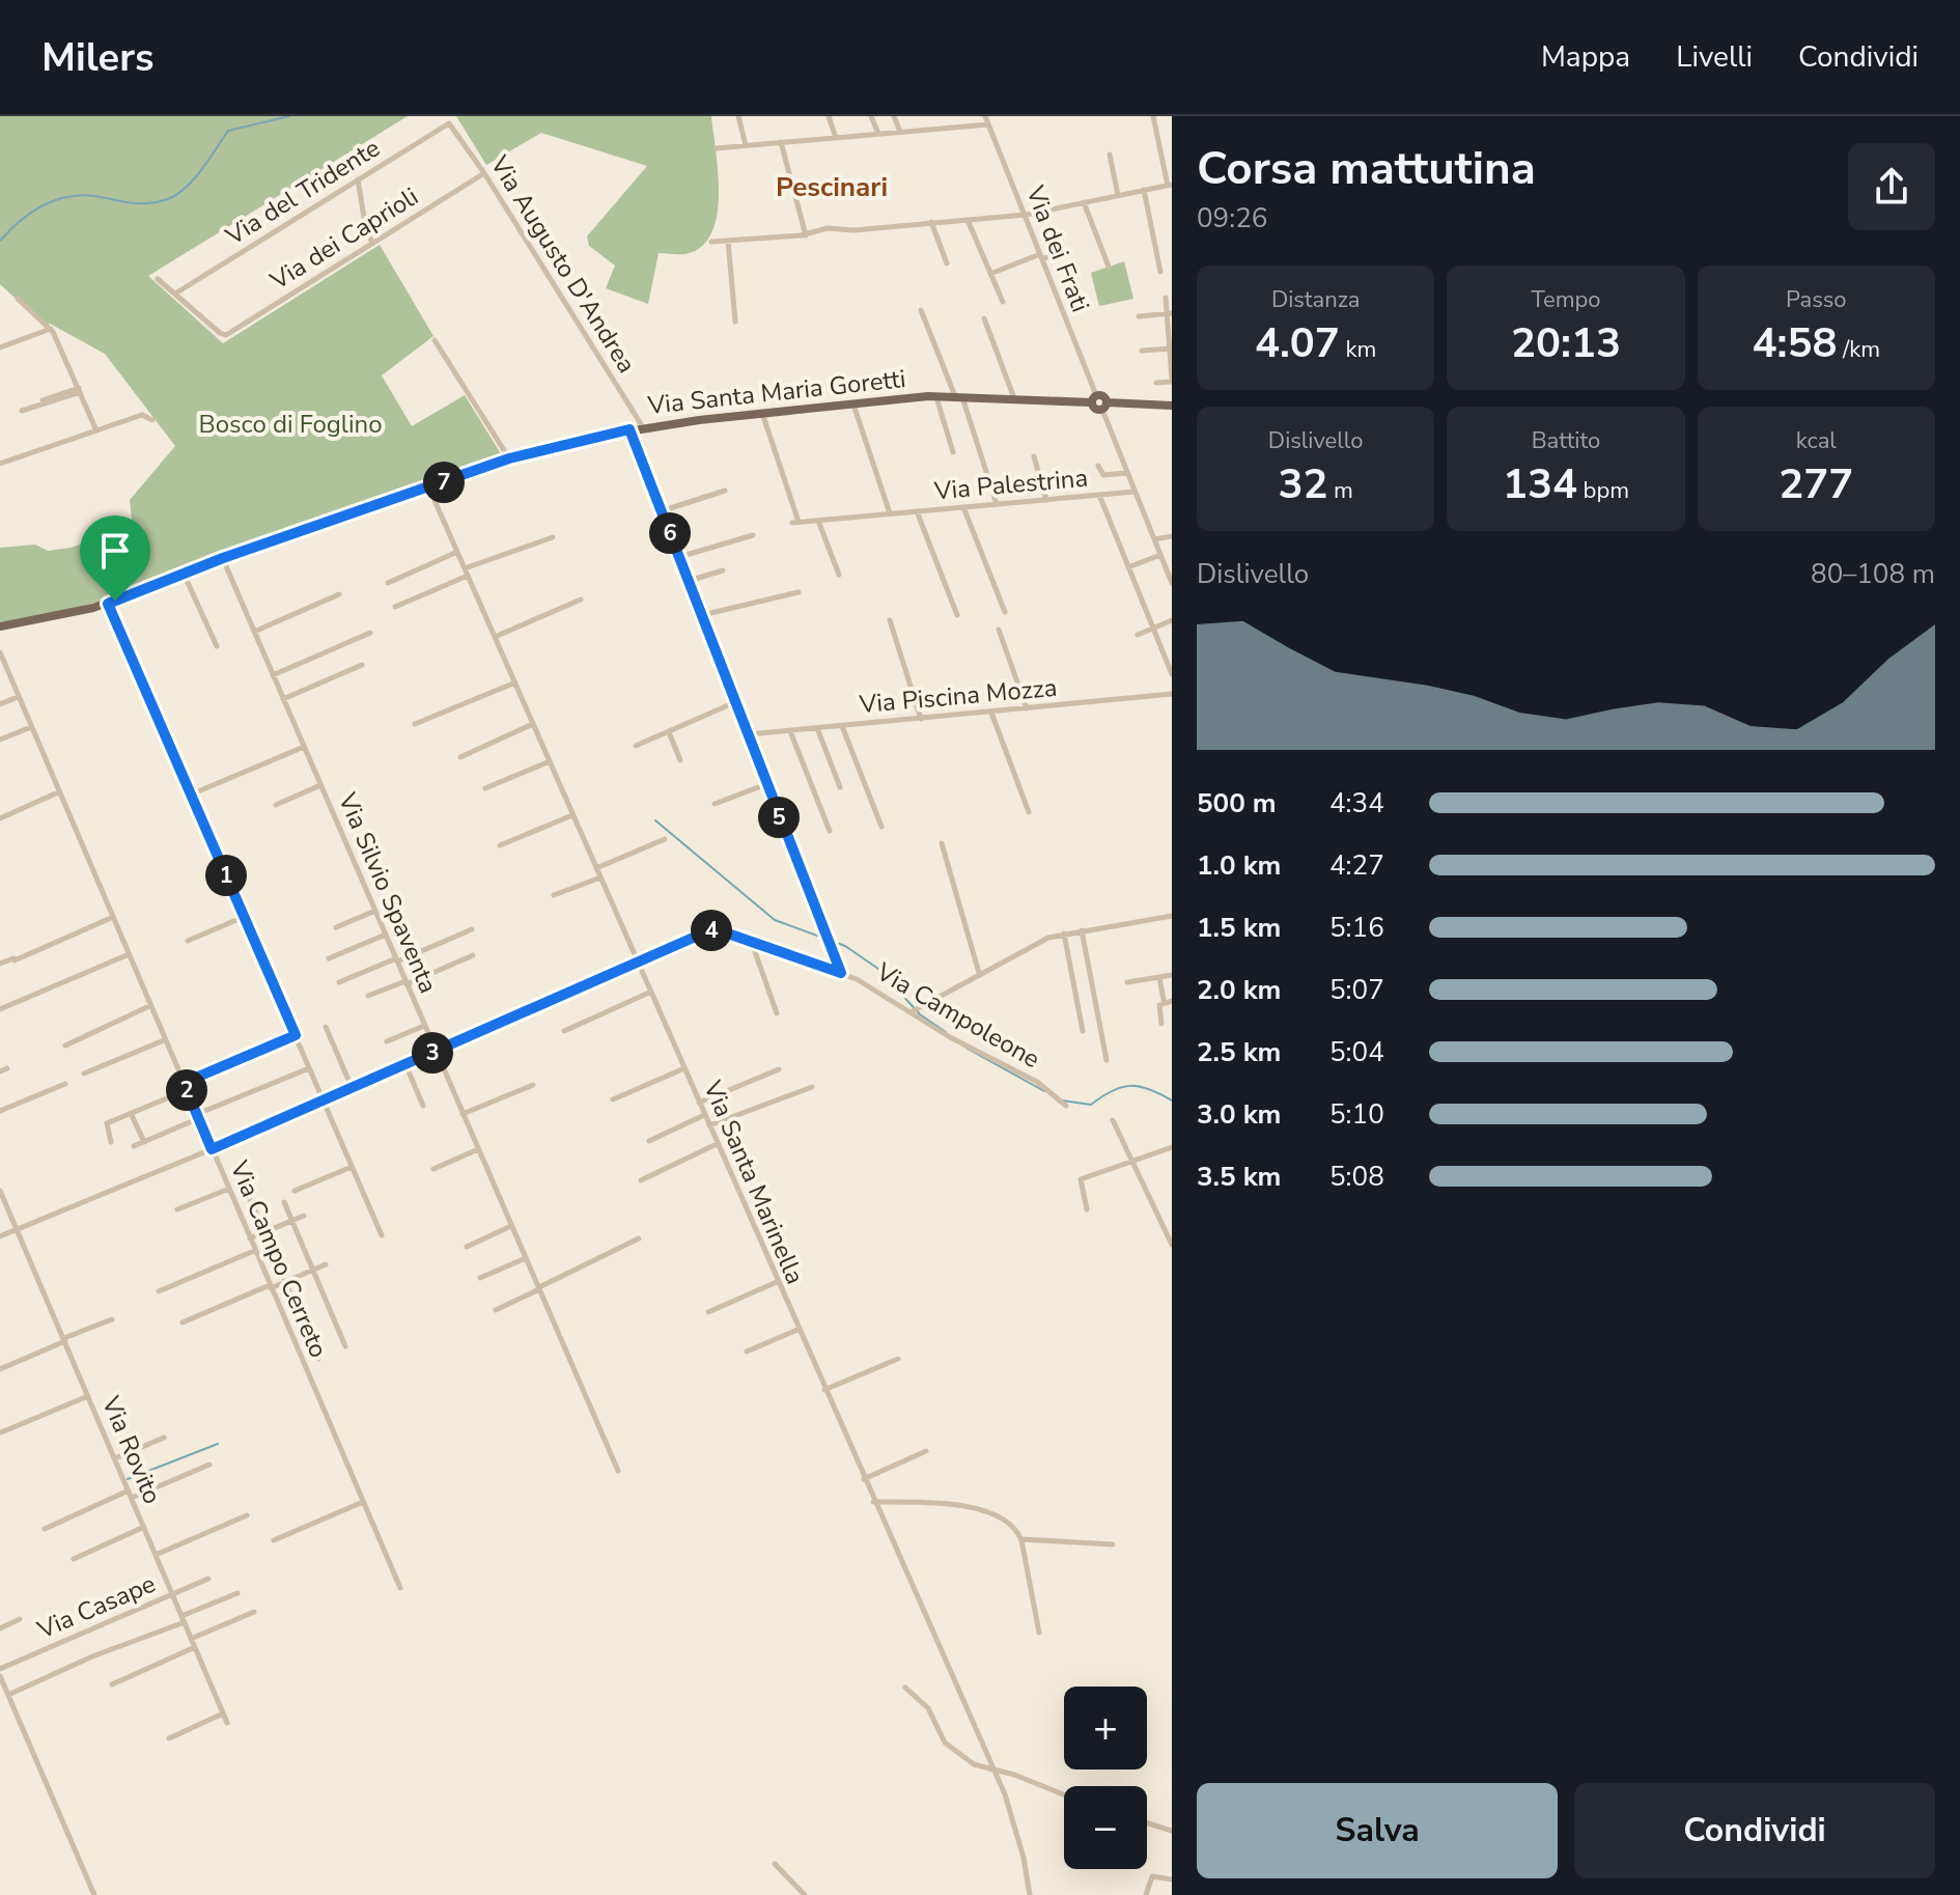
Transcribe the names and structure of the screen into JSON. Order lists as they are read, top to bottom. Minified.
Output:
{"streets":{"main road":["Via Santa Maria Goretti"],"street":["Via del Tridente","Via dei Caprioli","Via dei Frati","Via Augusto D'Andrea","Via Palestrina","Via Piscina Mozza","Via Silvio Spaventa","Via Campoleone","Via Santa Marinella","Via Campo Cerreto","Via Rovito","Via Casape"]},"crossings":[["Via del Tridente","Via dei Caprioli"],["Via del Tridente","Via Augusto D'Andrea"],["Via dei Caprioli","Via Augusto D'Andrea"],["Via dei Frati","Via Santa Maria Goretti"],["Via Augusto D'Andrea","Via Santa Maria Goretti"],["Via Santa Maria Goretti","Via Palestrina"],["Via Santa Maria Goretti","Via Silvio Spaventa"],["Via Santa Maria Goretti","Via Santa Marinella"],["Via Silvio Spaventa","Via Campoleone"],["Via Campoleone","Via Santa Marinella"],["Via Campoleone","Via Campo Cerreto"],["Via Campoleone","Via Rovito"],["Via Rovito","Via Casape"]],"districts":["Pescinari"],"parks":["Bosco di Foglino"],"page":{"header":"Milers","nav":["Mappa","Livelli","Condividi"],"heading":["Corsa mattutina","09:26"],"stats":[["Distanza","4.07 km"],["Tempo","20:13"],["Passo","4:58 /km"],["Dislivello","32 m"],["Battito","134 bpm"],["kcal","277"]],"pins":["7","6","5","1","4","3","2"],"chart":["Dislivello","80–108 m"],"list":[{"name":"500 m","note":"4:34"},{"name":"1.0 km","note":"4:27"},{"name":"1.5 km","note":"5:16"},{"name":"2.0 km","note":"5:07"},{"name":"2.5 km","note":"5:04"},{"name":"3.0 km","note":"5:10"},{"name":"3.5 km","note":"5:08"}],"map_buttons":["+","−"],"buttons":["Salva","Condividi"]}}
